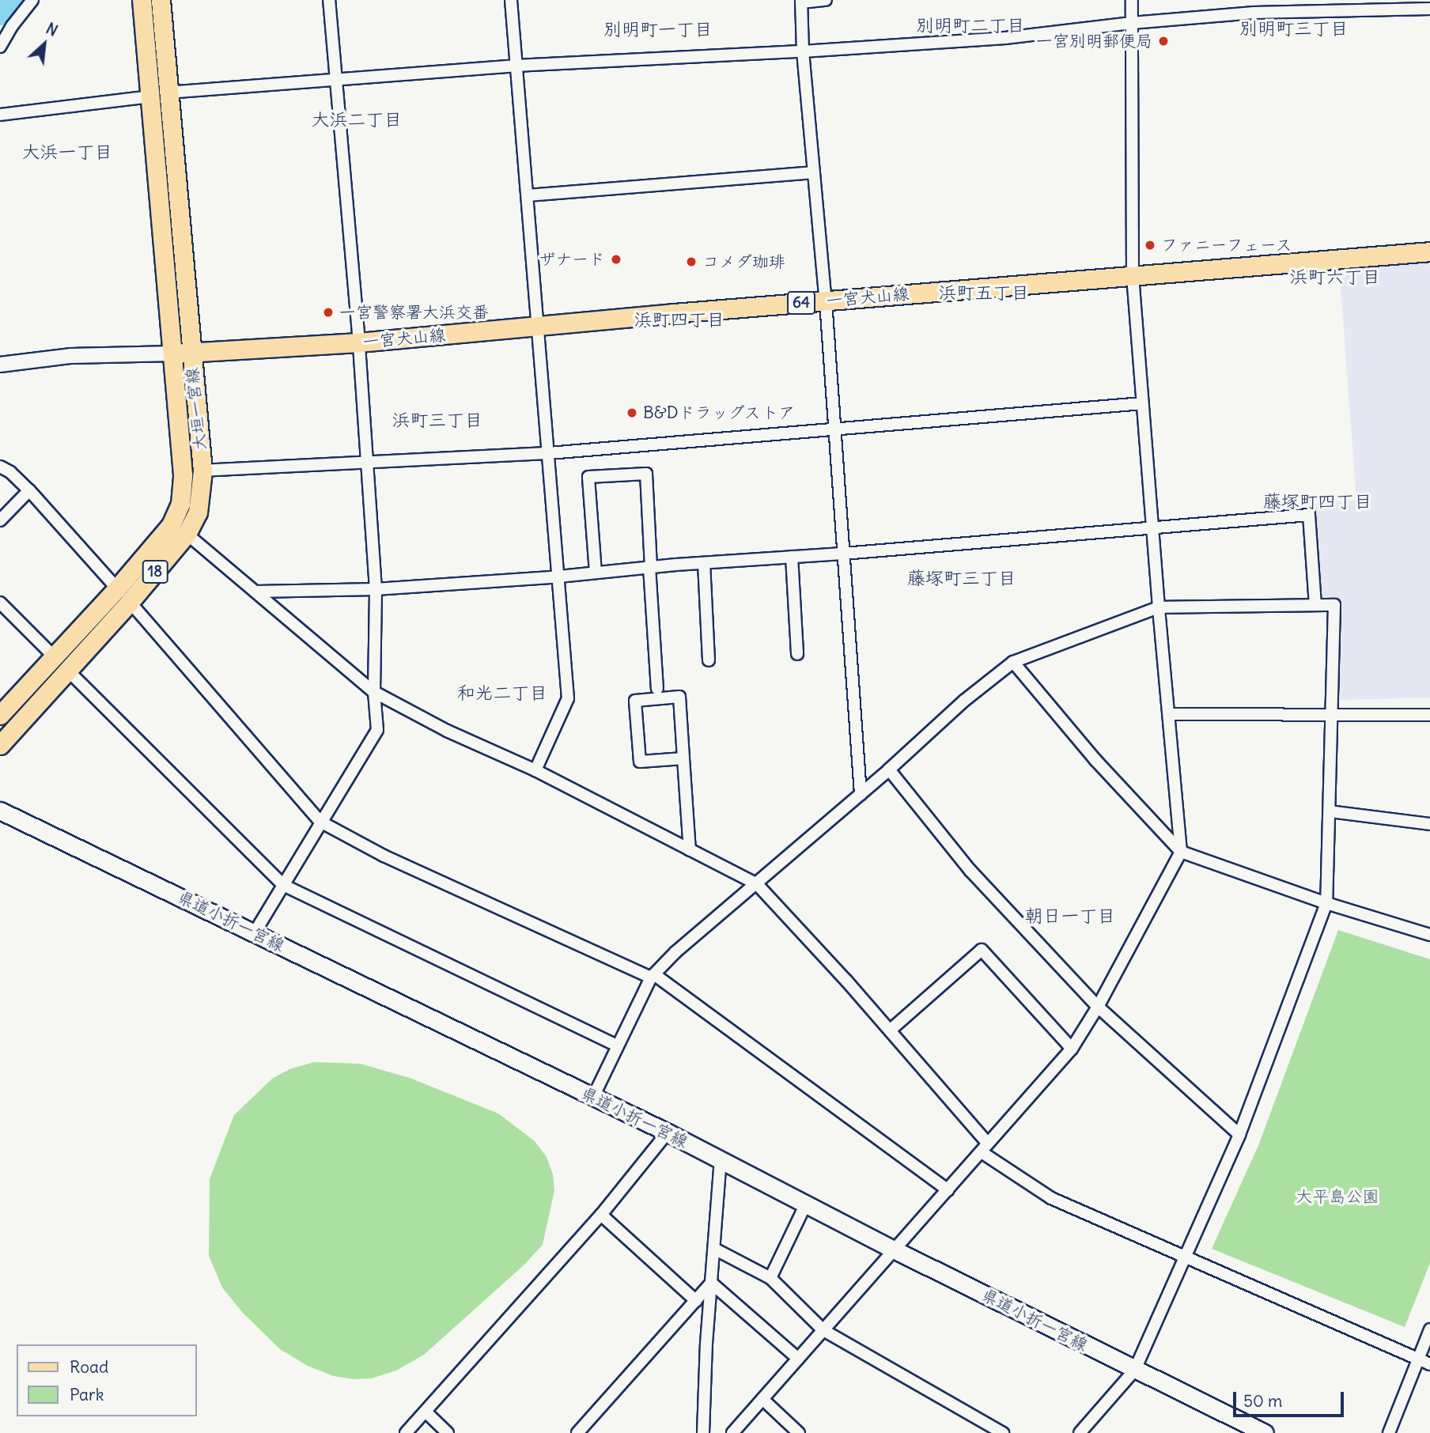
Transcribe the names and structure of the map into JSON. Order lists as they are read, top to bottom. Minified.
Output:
{"streets":{"main road":["一宮犬山線","64","大垣一宮線","18","県道小折一宮線"]},"crossings":[["一宮犬山線","大垣一宮線"]],"districts":["別明町二丁目","別明町三丁目","別明町一丁目","大浜二丁目","大浜一丁目","浜町六丁目","浜町五丁目","浜町四丁目","浜町三丁目","藤塚町四丁目","藤塚町三丁目","和光二丁目","朝日一丁目"],"parks":["大平島公園"],"places":["一宮別明郵便局","ファニーフェース","ザナード","コメダ珈琲","一宮警察署大浜交番","B&Dドラッグストア"],"legend":["Road","Park"],"scale_bar":"50 m","north":"top right"}
